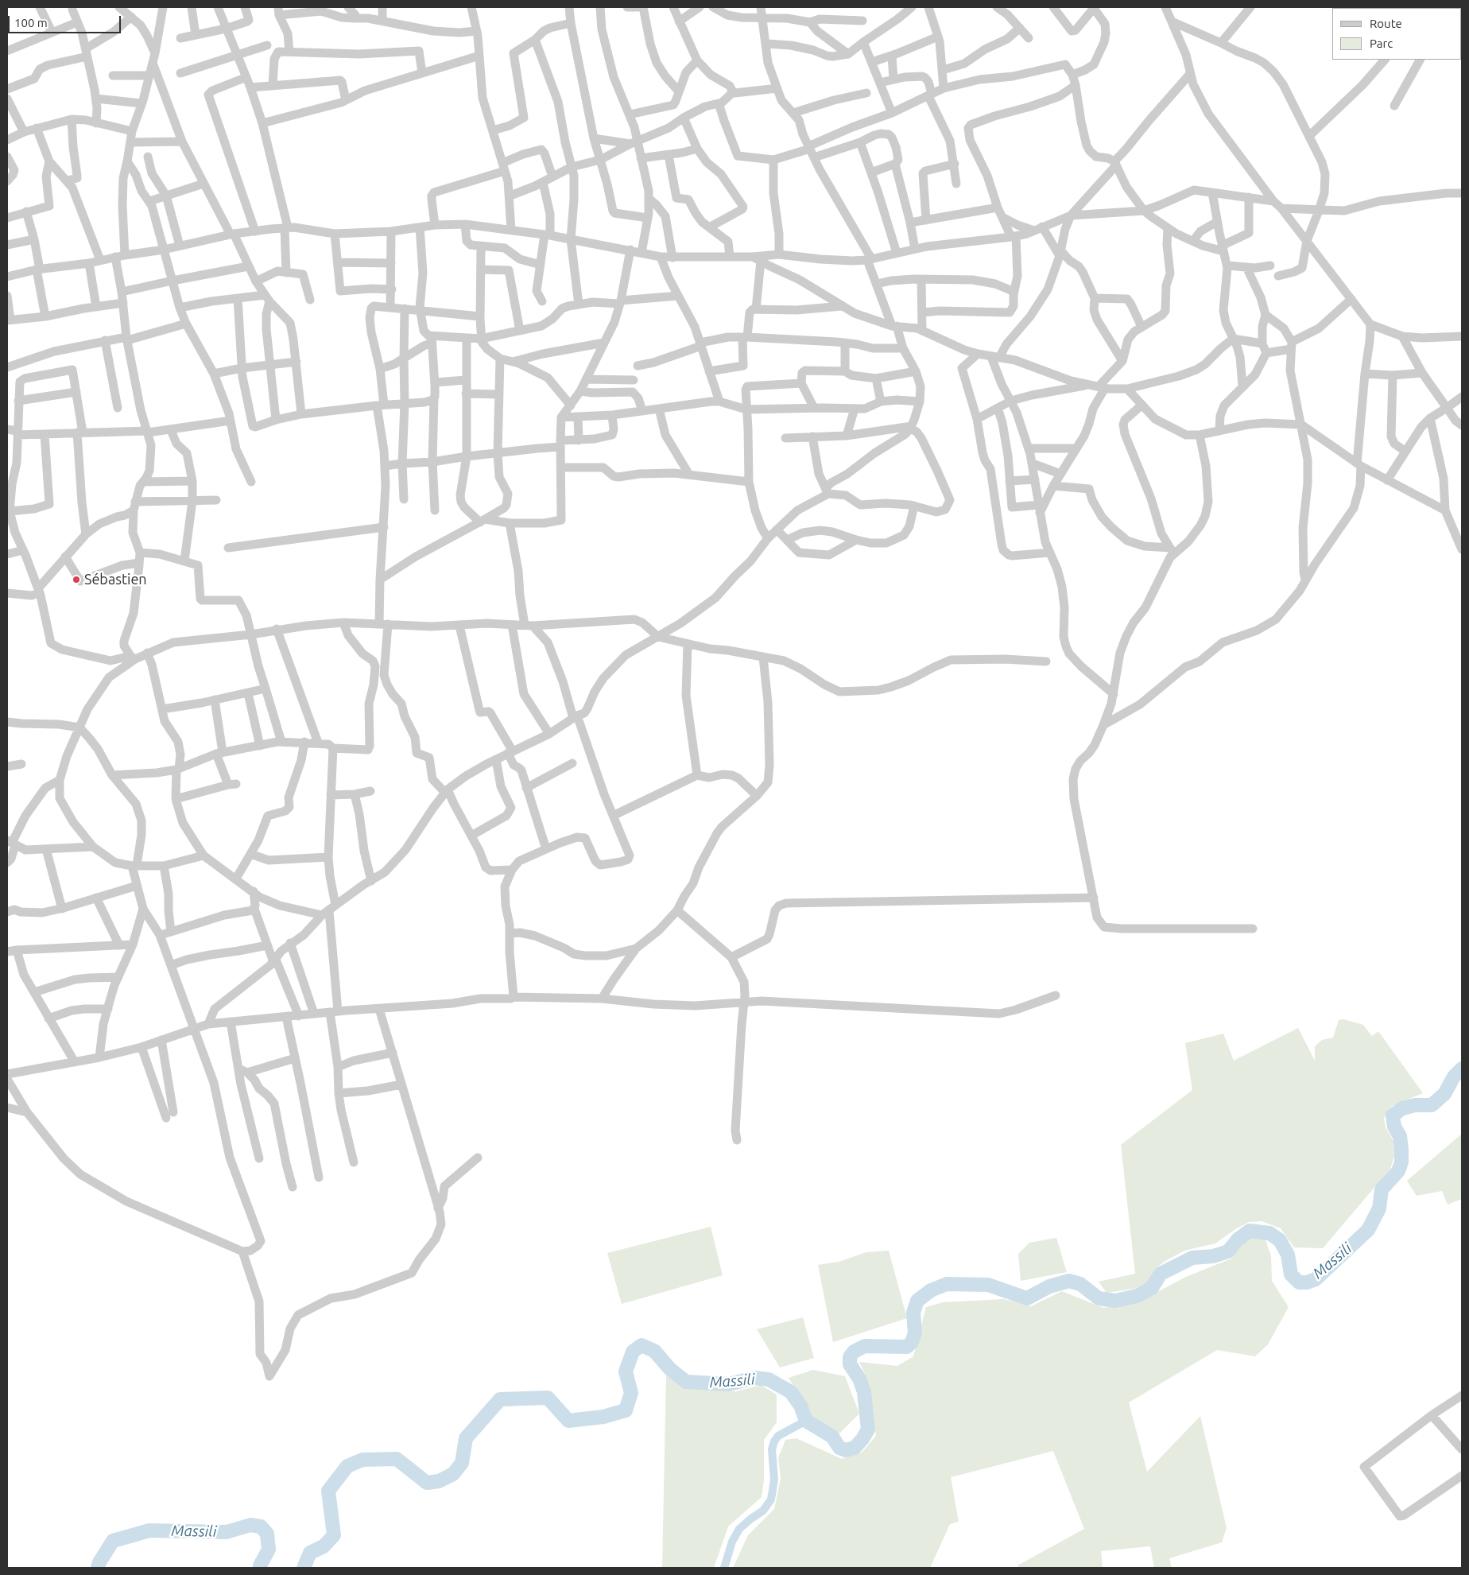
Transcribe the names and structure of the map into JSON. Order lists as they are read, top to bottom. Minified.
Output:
{"water":["Massili"],"places":["Sébastien"],"legend":["Route","Parc"],"scale_bar":"100 m"}
